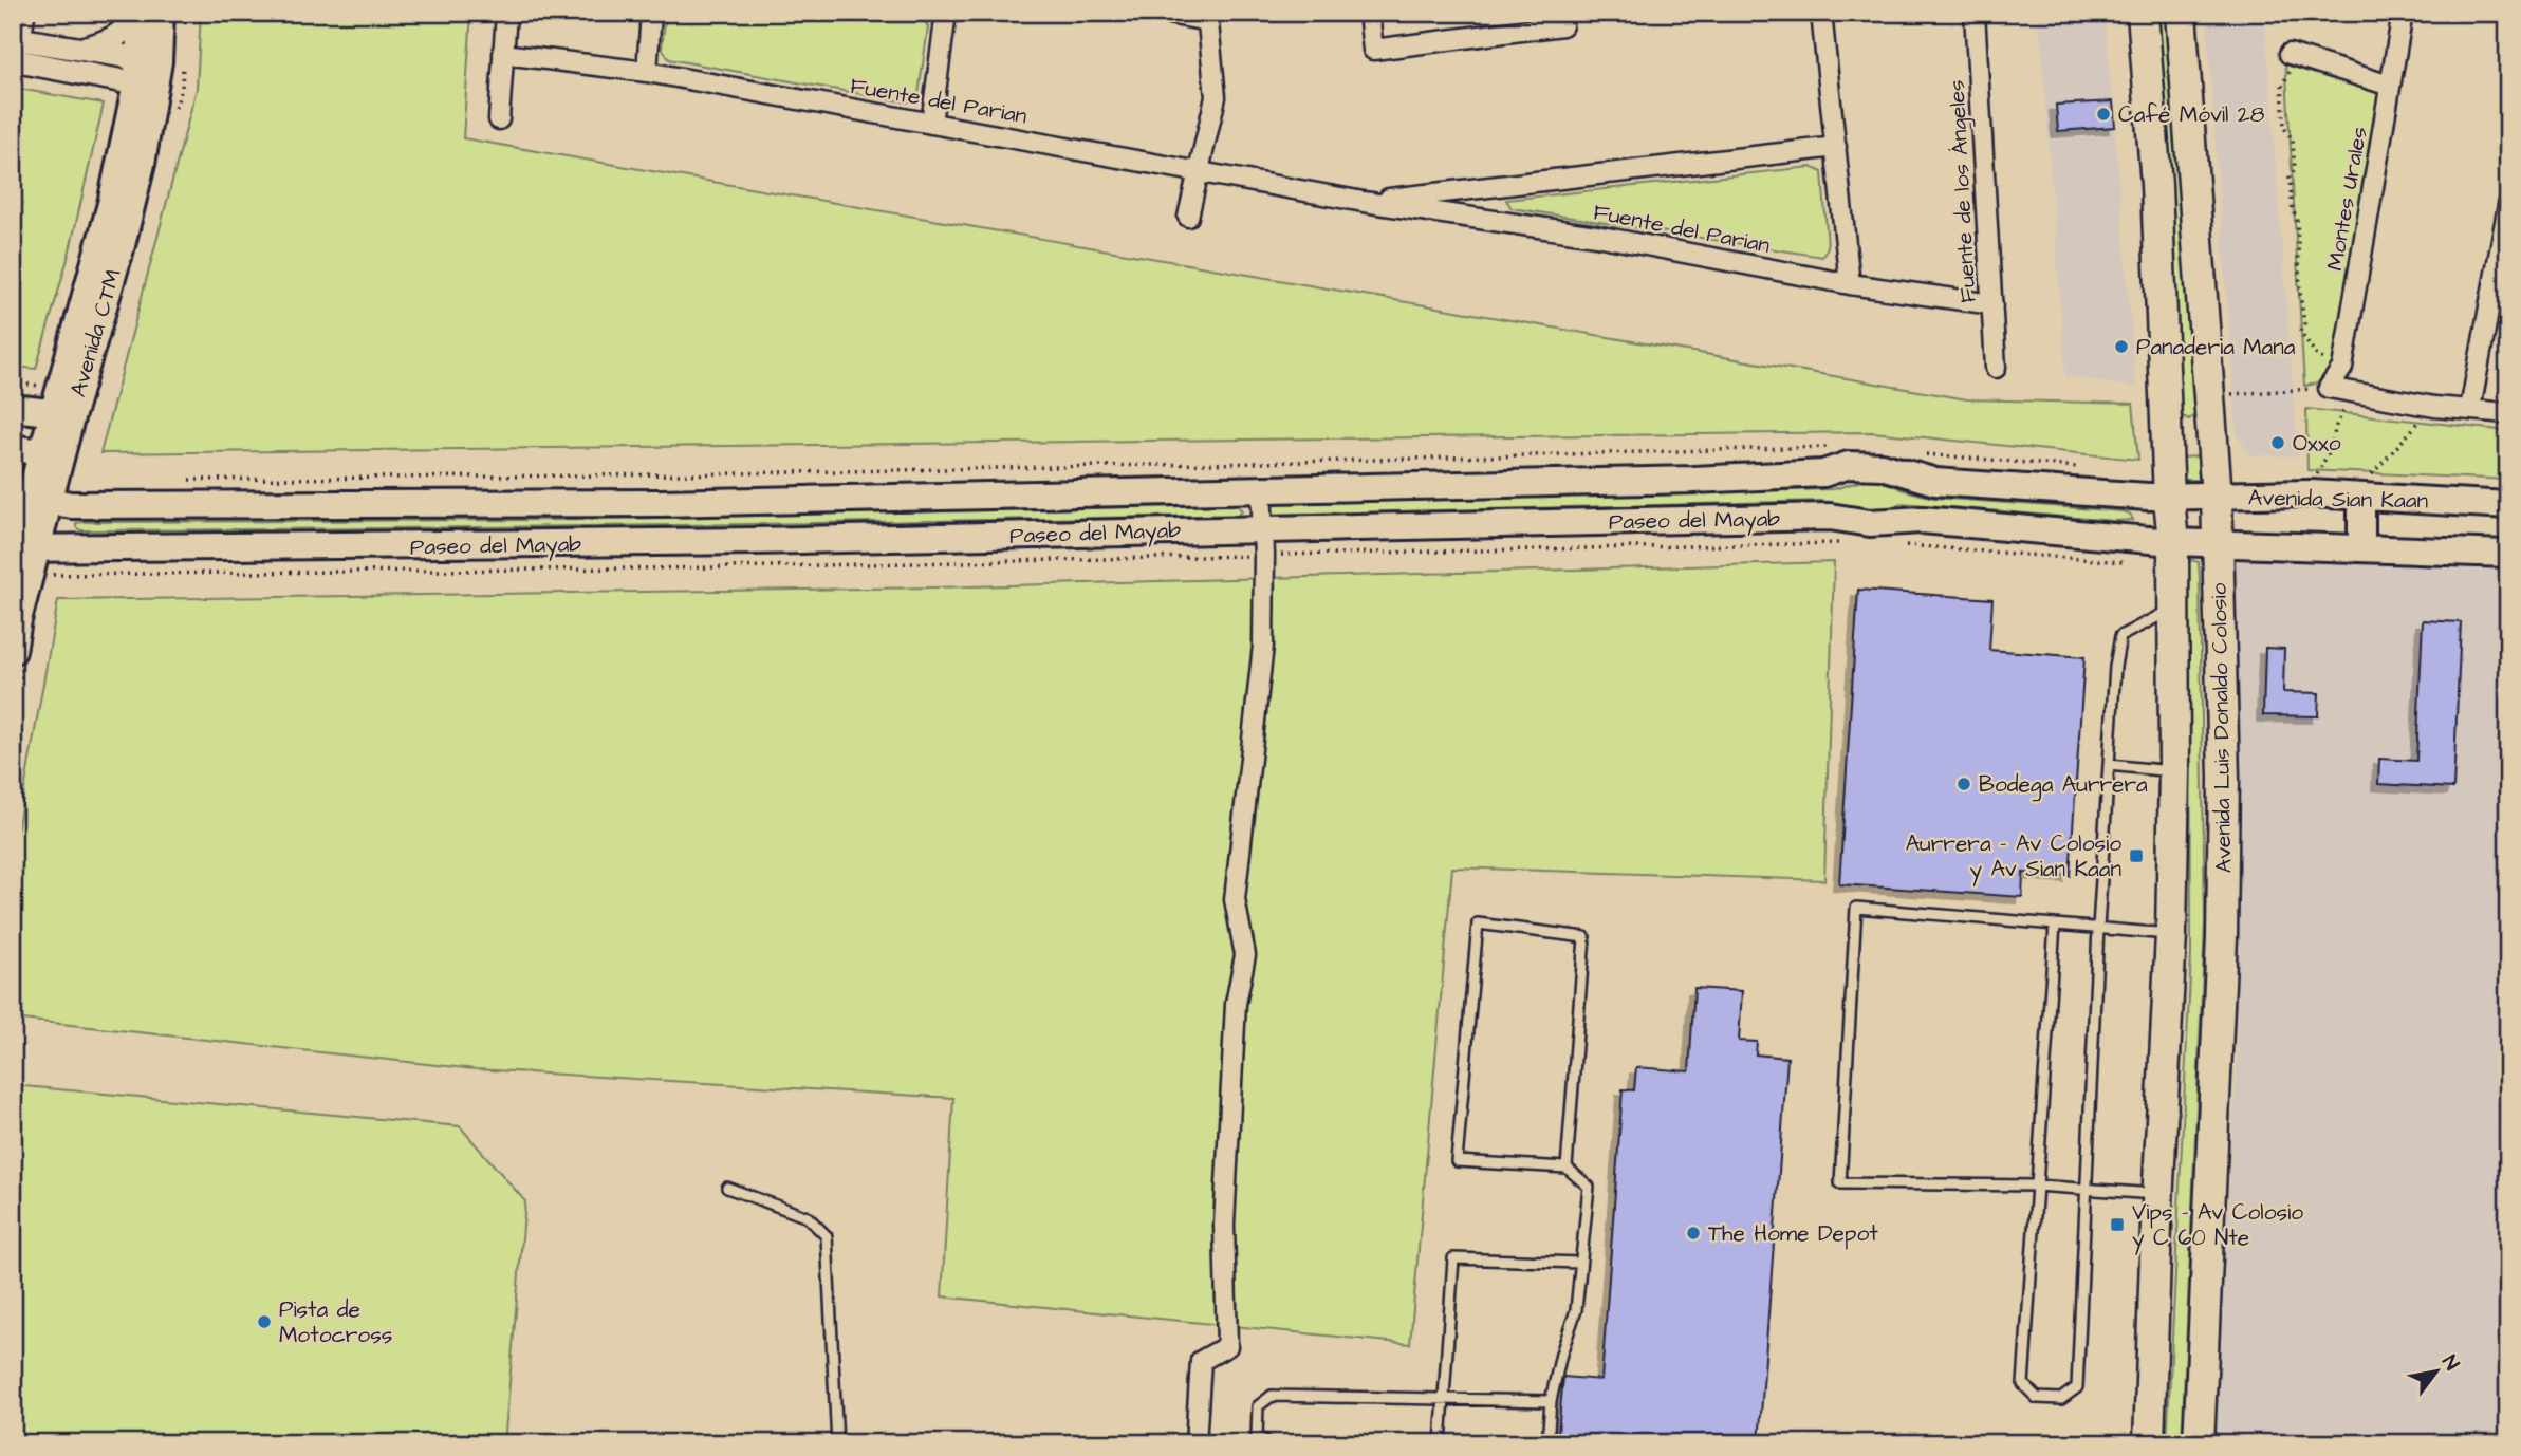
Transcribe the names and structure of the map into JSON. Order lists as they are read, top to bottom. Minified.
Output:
{"streets":{"main road":["Avenida CTM","Avenida Sian Kaan","Paseo del Mayab","Avenida Luis Donaldo Colosio"],"street":["Fuente del Parian","Fuente de los Ángeles","Montes Urales"]},"crossings":[["Fuente del Parian","Fuente de los Ángeles"],["Avenida CTM","Paseo del Mayab"],["Avenida Sian Kaan","Paseo del Mayab"],["Avenida Sian Kaan","Avenida Luis Donaldo Colosio"],["Paseo del Mayab","Avenida Luis Donaldo Colosio"]],"places":{"other":["Café Móvil 28","Panaderia Mana","Oxxo","Bodega Aurrera","The Home Depot","Pista de Motocross"],"transit":["Aurrera - Av Colosio y Av Sian Kaan","Vips - Av Colosio y C 60 Nte"]},"north":"top right"}
